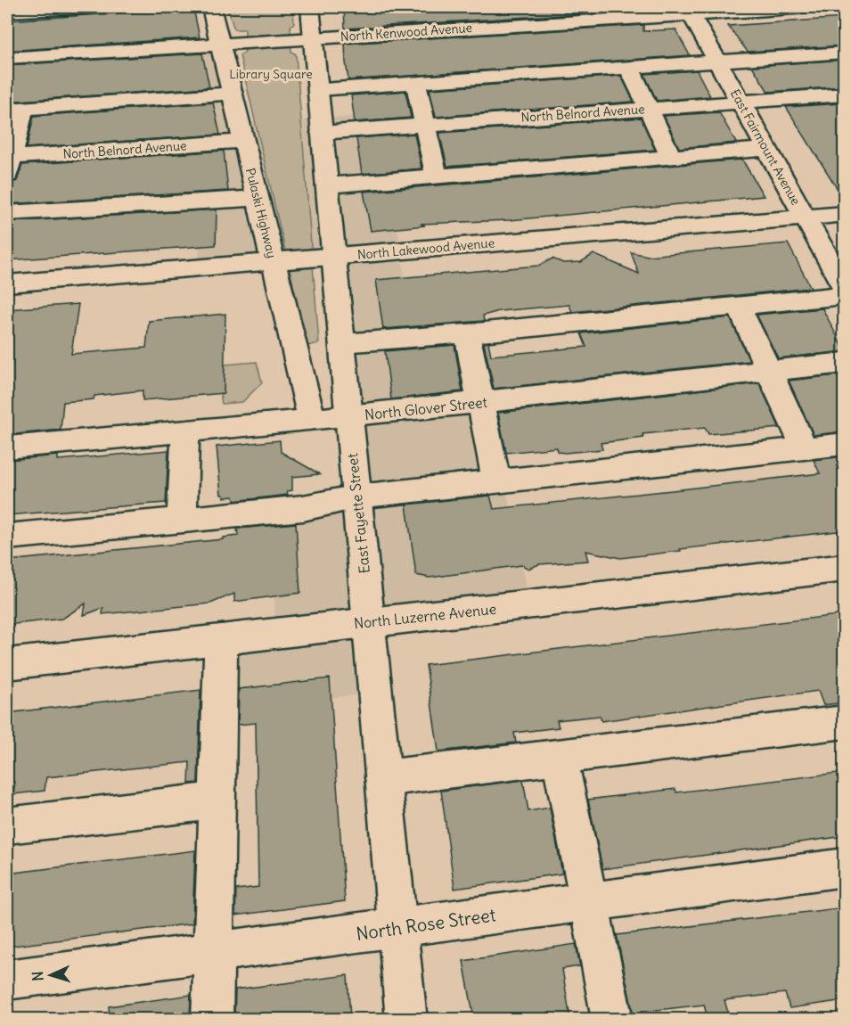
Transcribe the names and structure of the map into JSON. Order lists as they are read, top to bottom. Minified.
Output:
{"streets":{"street":["North Kenwood Avenue","North Belnord Avenue","East Fairmount Avenue","Pulaski Highway","North Lakewood Avenue","North Glover Street","East Fayette Street","North Luzerne Avenue","North Rose Street"]},"crossings":[["North Kenwood Avenue","East Fairmount Avenue"],["North Kenwood Avenue","Pulaski Highway"],["North Kenwood Avenue","East Fayette Street"],["North Belnord Avenue","East Fairmount Avenue"],["North Belnord Avenue","Pulaski Highway"],["North Belnord Avenue","East Fayette Street"],["East Fairmount Avenue","North Lakewood Avenue"],["Pulaski Highway","North Lakewood Avenue"],["Pulaski Highway","North Glover Street"],["North Lakewood Avenue","East Fayette Street"],["North Glover Street","East Fayette Street"],["East Fayette Street","North Luzerne Avenue"],["East Fayette Street","North Rose Street"]],"parks":["Library Square"],"north":"left"}
